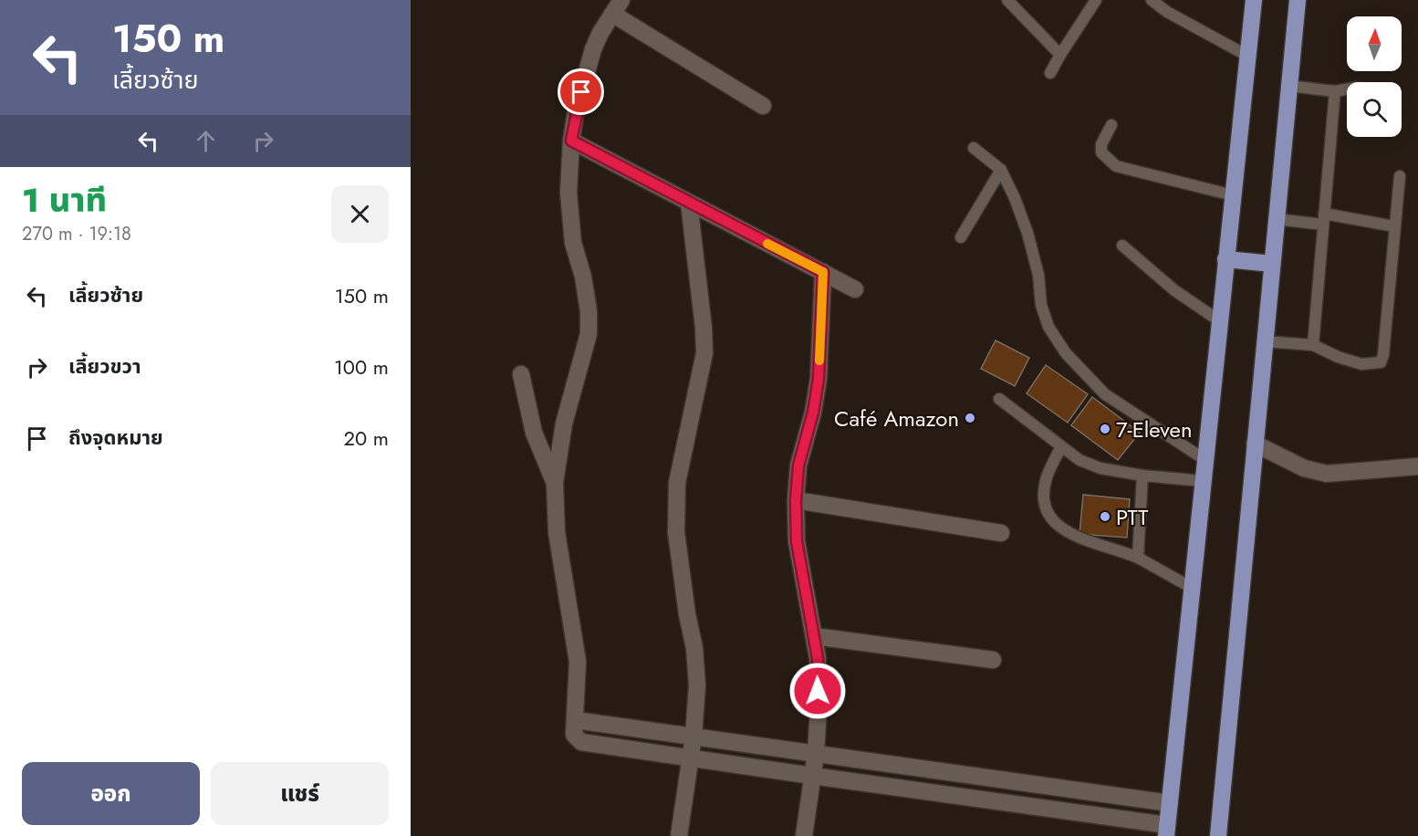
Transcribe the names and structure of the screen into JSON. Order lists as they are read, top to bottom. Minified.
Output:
{"places":["Café Amazon","7-Eleven","PTT"],"north":"top","page":{"turn":["150 m","เลี้ยวซ้าย"],"heading":["1 นาที","270 m · 19:18"],"list":[{"name":"เลี้ยวซ้าย","value":"150 m"},{"name":"เลี้ยวขวา","value":"100 m"},{"name":"ถึงจุดหมาย","value":"20 m"}],"buttons":["ออก","แชร์"]}}
